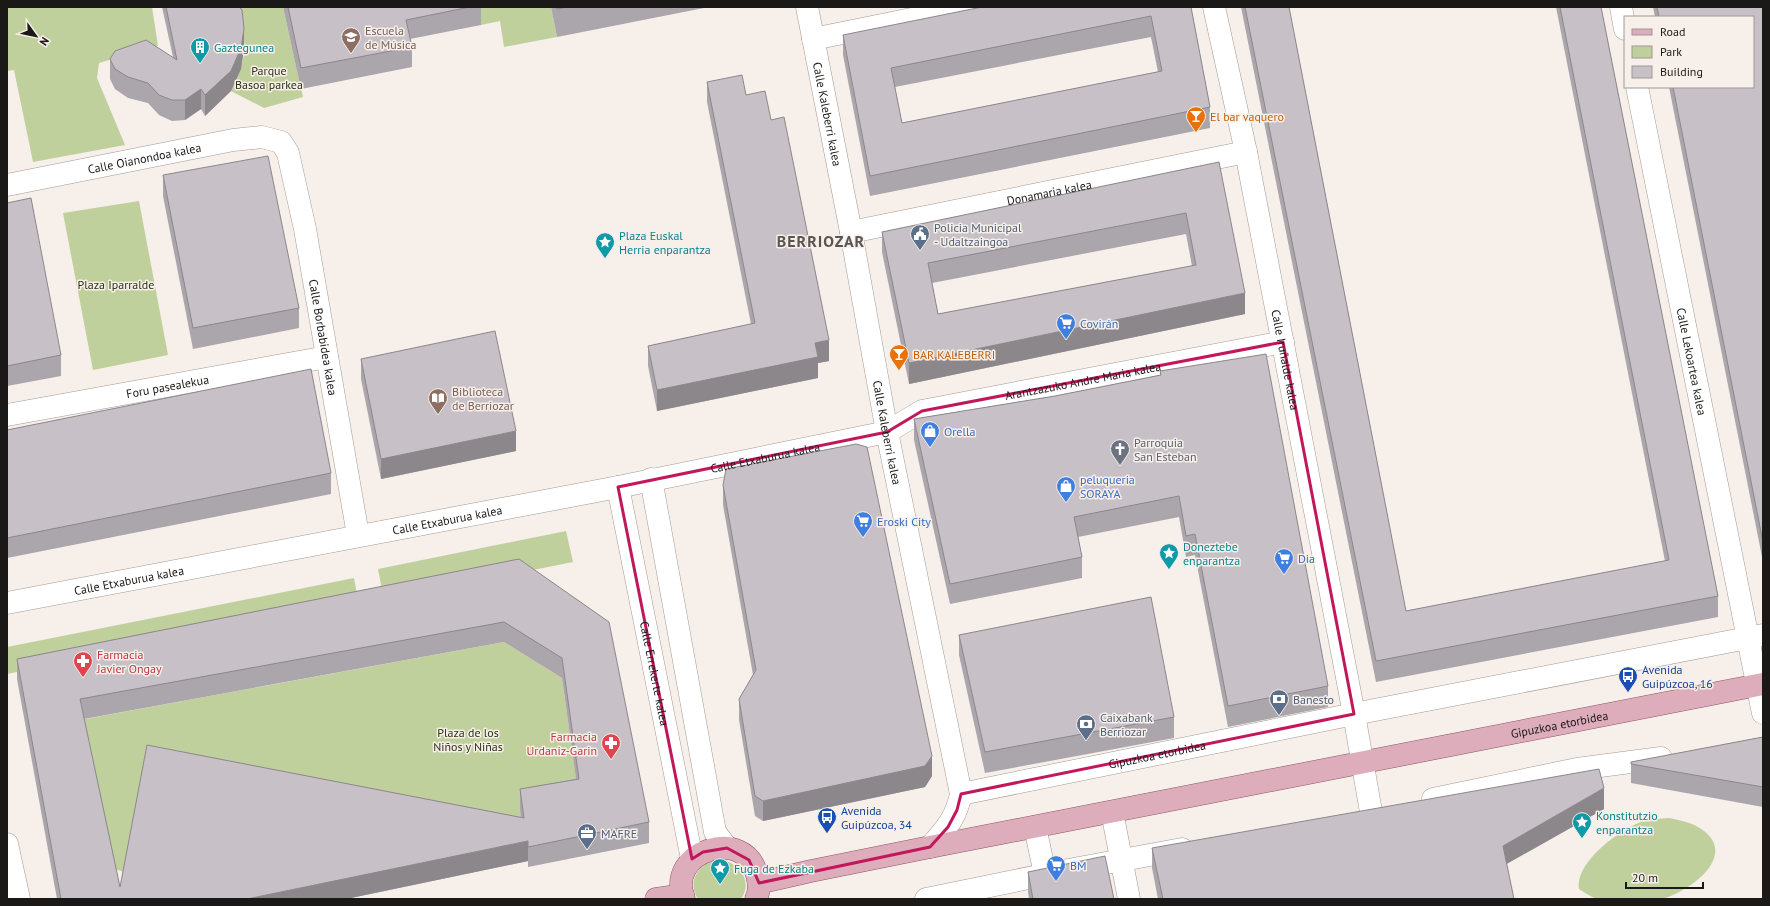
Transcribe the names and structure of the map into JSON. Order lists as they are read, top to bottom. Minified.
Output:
{"streets":{"main road":["Gipuzkoa etorbidea"],"street":["Calle Kaleberri kalea","Calle Oianondoa kalea","Donamaria kalea","Calle Borbabidea kalea","Calle Iruñalde kalea","Calle Lekoartea kalea","Arantzazuko Andre Maria kalea","Foru pasealekua","Calle Etxaburua kalea","Calle Errekerte kalea"]},"crossings":[["Calle Kaleberri kalea","Donamaria kalea"],["Calle Kaleberri kalea","Arantzazuko Andre Maria kalea"],["Calle Kaleberri kalea","Calle Etxaburua kalea"],["Calle Kaleberri kalea","Gipuzkoa etorbidea"],["Calle Oianondoa kalea","Calle Borbabidea kalea"],["Donamaria kalea","Calle Iruñalde kalea"],["Calle Borbabidea kalea","Foru pasealekua"],["Calle Borbabidea kalea","Calle Etxaburua kalea"],["Calle Iruñalde kalea","Arantzazuko Andre Maria kalea"],["Calle Iruñalde kalea","Gipuzkoa etorbidea"],["Calle Lekoartea kalea","Gipuzkoa etorbidea"],["Arantzazuko Andre Maria kalea","Calle Etxaburua kalea"],["Calle Etxaburua kalea","Calle Errekerte kalea"]],"districts":["BERRIOZAR"],"parks":["Parque Basoa parkea","Plaza Iparralde","Plaza de los Niños y Niñas"],"places":{"school or university":["Escuela de Música"],"building":["Gaztegunea"],"bar":["El bar vaquero","BAR KALEBERRI"],"public building":["Policia Municipal - Udaltzaingoa"],"place":["Plaza Euskal Herria enparantza","Doneztebe enparantza","Konstitutzio enparantza","Fuga de Ezkaba"],"supermarket":["Covirán","Eroski City","Dia","BM"],"library":["Biblioteca de Berriozar"],"shop":["Orella","peluqueria SORAYA"],"church":["Parroquia San Esteban"],"pharmacy":["Farmacia Javier Ongay","Farmacia Urdaniz-Garin"],"bus stop":["Avenida Guipúzcoa, 16","Avenida Guipúzcoa, 34"],"bank":["Banesto","Caixabank Berriozar"],"office":["MAFRE"]},"legend":["Road","Park","Building"],"scale_bar":"20 m","north":"bottom right"}
